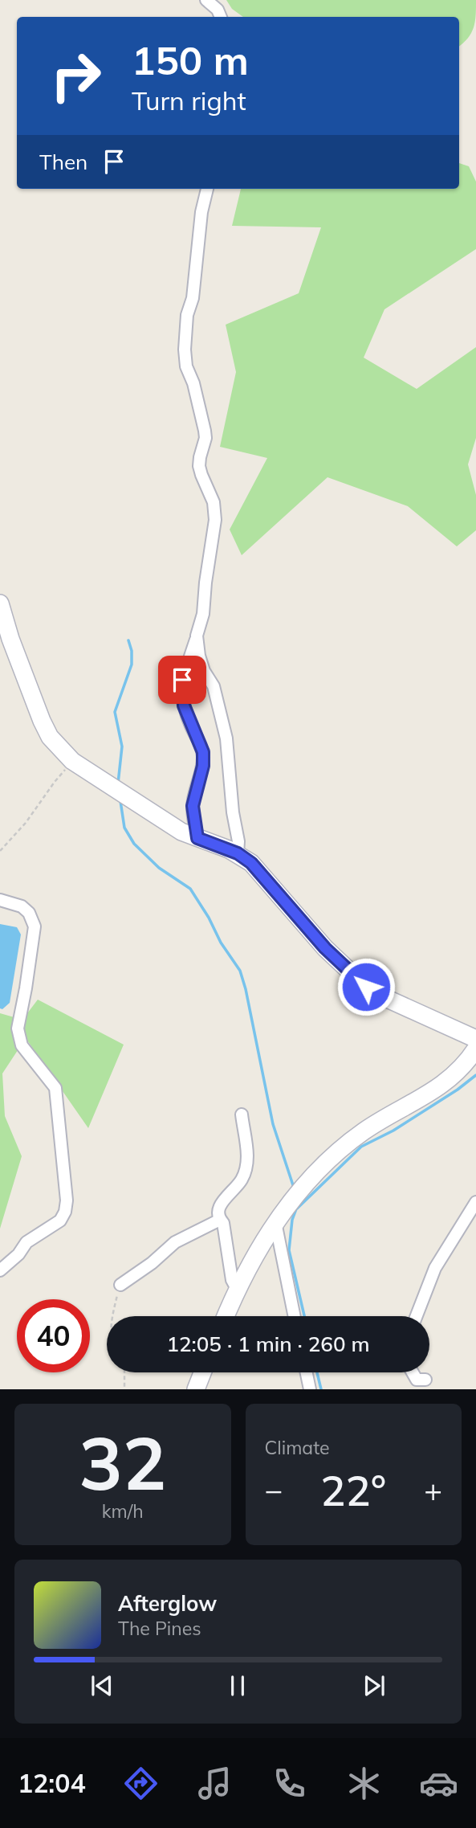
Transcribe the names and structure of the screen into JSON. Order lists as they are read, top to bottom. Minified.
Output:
{"page":{"turn":["150 m","Turn right"],"then":"Then","limit":"40","trip":"12:05 · 1 min · 260 m","tile":[["32","km/h"],"Climate"],"heat":["−","22°","+"],"song":["Afterglow","The Pines"],"tabs":"12:04"}}
